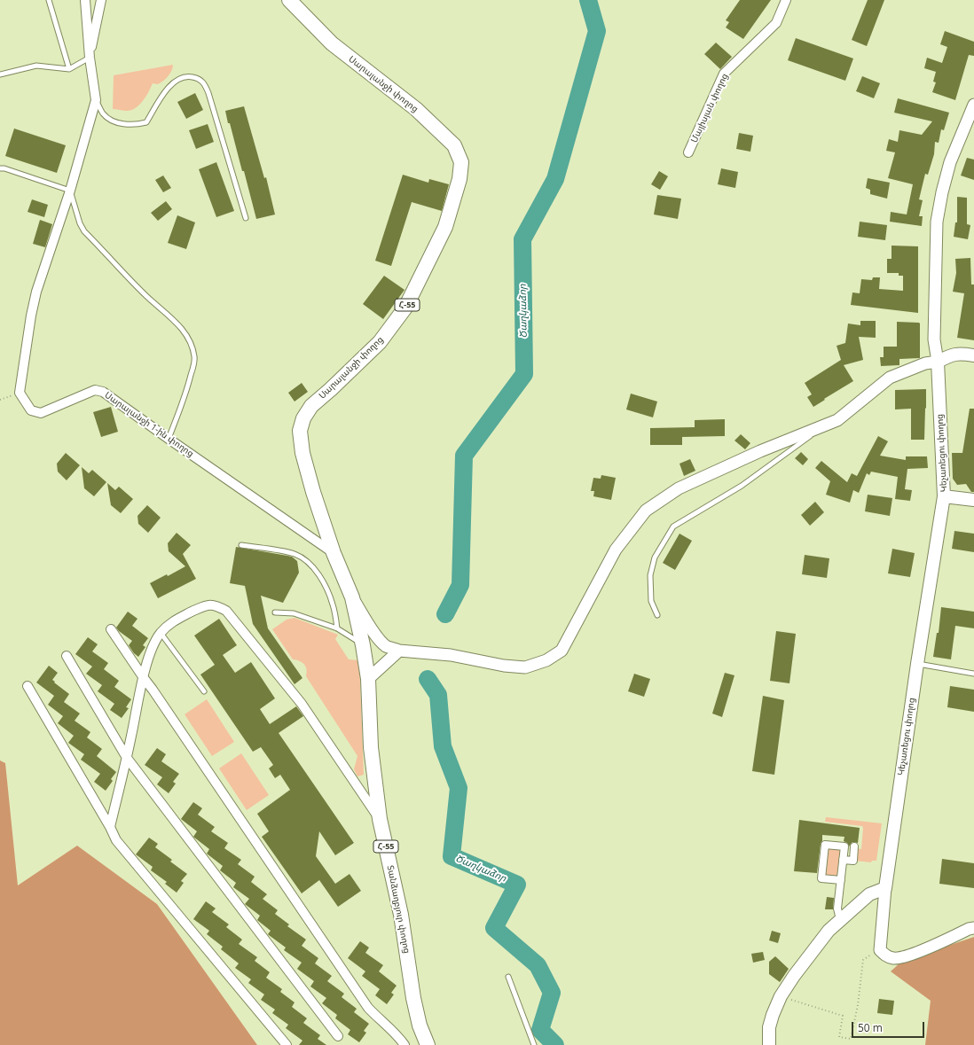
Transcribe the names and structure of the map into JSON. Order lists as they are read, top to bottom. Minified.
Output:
{"streets":{"main road":["Սարալանջի փողոց","Հ-55","Կեչառեցու փողոց","Տանձաղբյուր փողոց"],"street":["Մայիսյան փողոց","Սարալանջի 1-ին փողոց"]},"crossings":[["Սարալանջի փողոց","Սարալանջի 1-ին փողոց"],["Սարալանջի փողոց","Տանձաղբյուր փողոց"]],"water":["Ծաղկաձոր"],"scale_bar":"50 m"}
